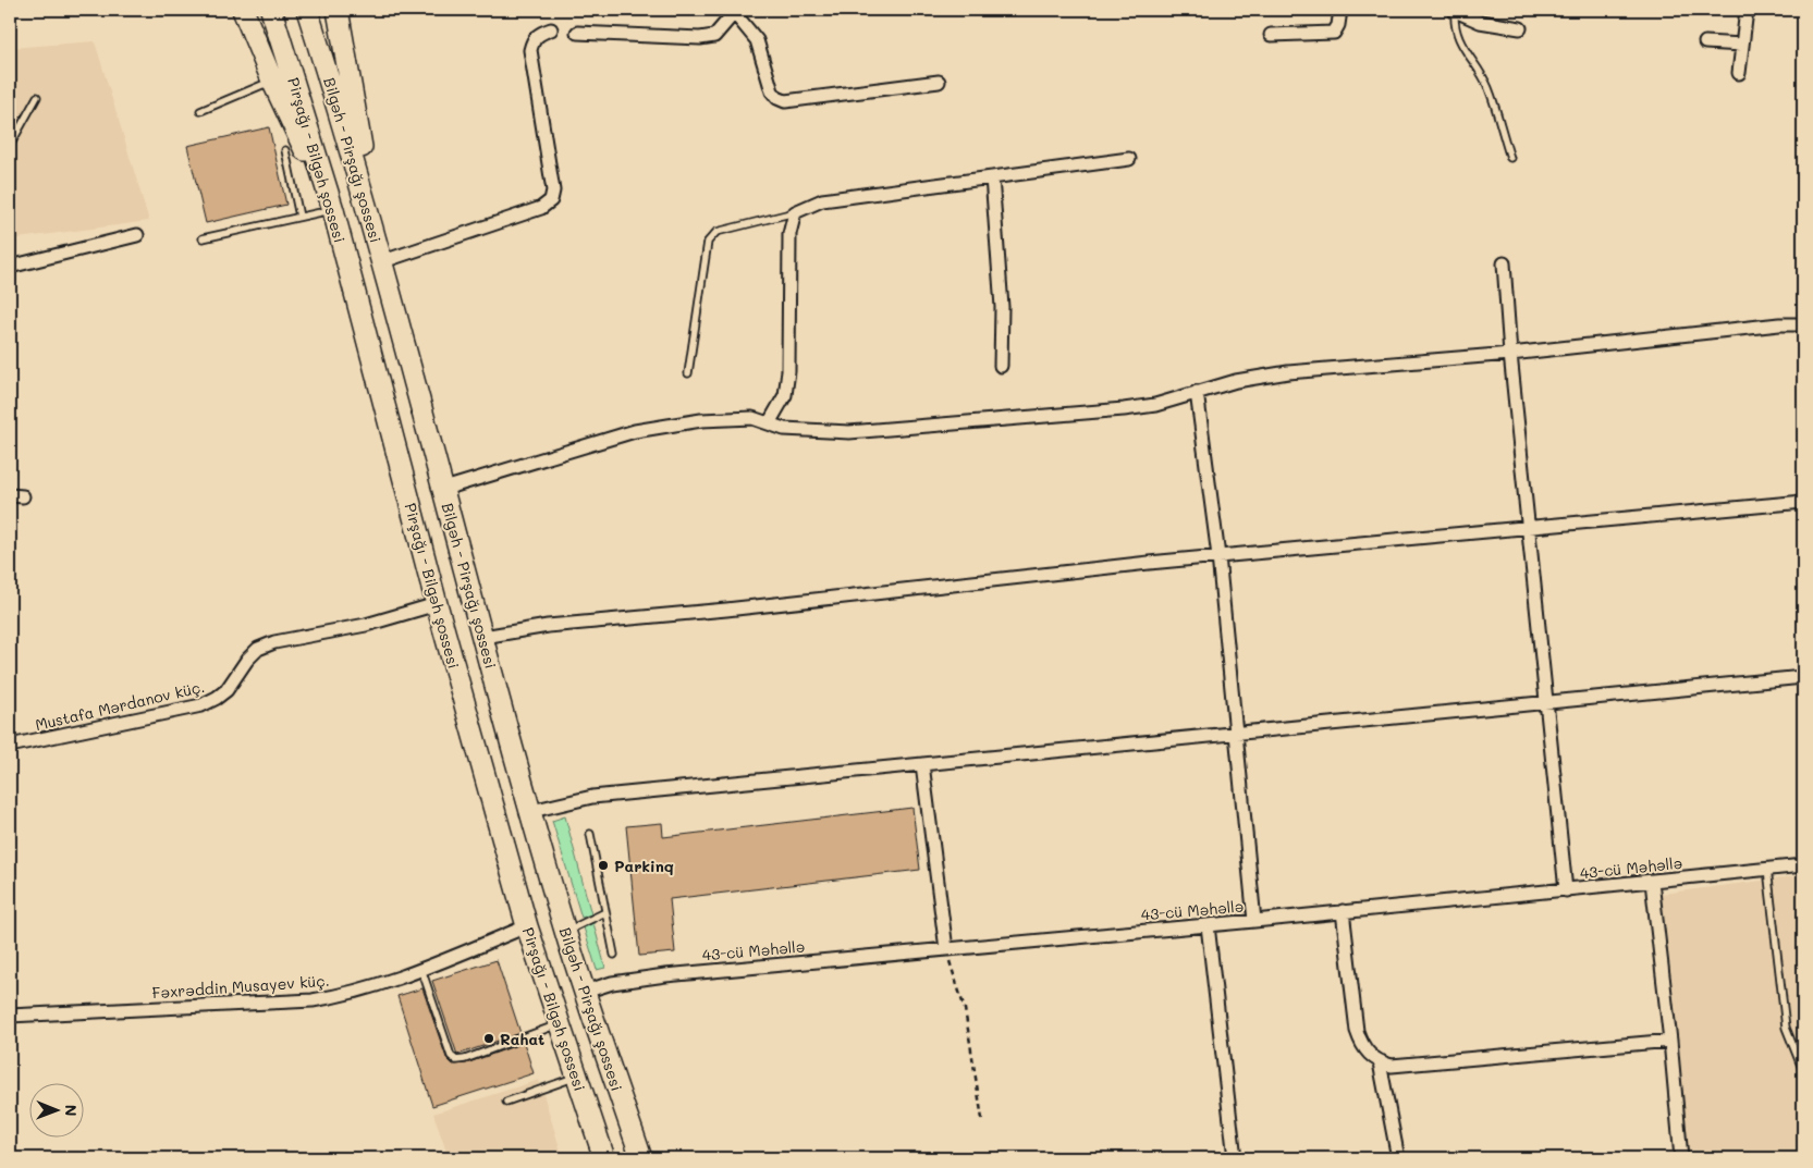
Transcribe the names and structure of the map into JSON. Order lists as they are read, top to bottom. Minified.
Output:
{"streets":{"highway":["Pirşağı - Bilgəh şossesi","Bilgəh - Pirşağı şossesi"],"street":["Mustafa Mərdanov küç.","43-cü Məhəllə","Fəxrəddin Musayev küç."]},"crossings":[["Pirşağı - Bilgəh şossesi","Mustafa Mərdanov küç."],["Pirşağı - Bilgəh şossesi","Fəxrəddin Musayev küç."],["Bilgəh - Pirşağı şossesi","43-cü Məhəllə"]],"places":["Parkinq","Rahat"],"north":"right"}
